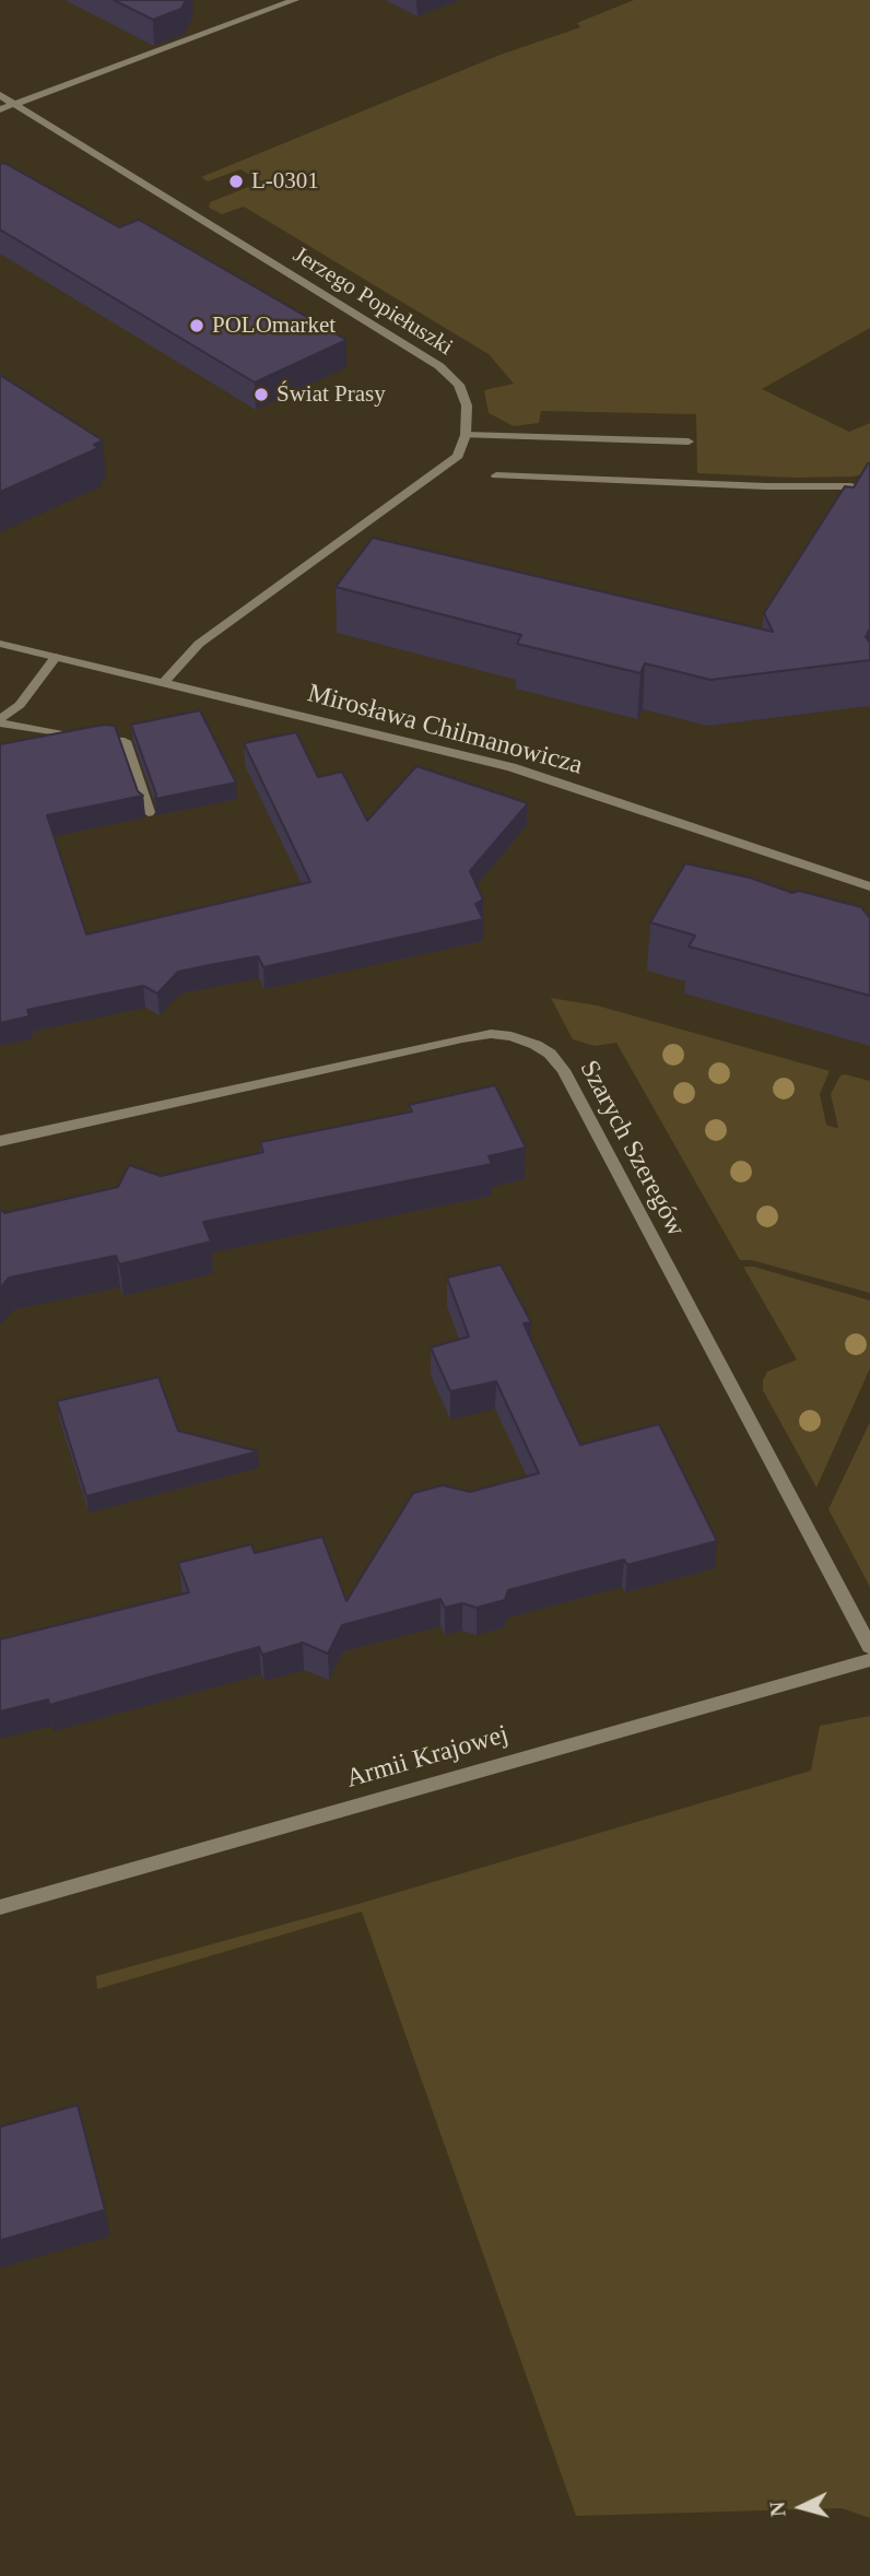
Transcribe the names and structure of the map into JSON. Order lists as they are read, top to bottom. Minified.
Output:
{"streets":{"street":["Jerzego Popiełuszki","Mirosława Chilmanowicza","Szarych Szeregów","Armii Krajowej"]},"places":["L-0301","POLOmarket","Świat Prasy"],"north":"left"}
